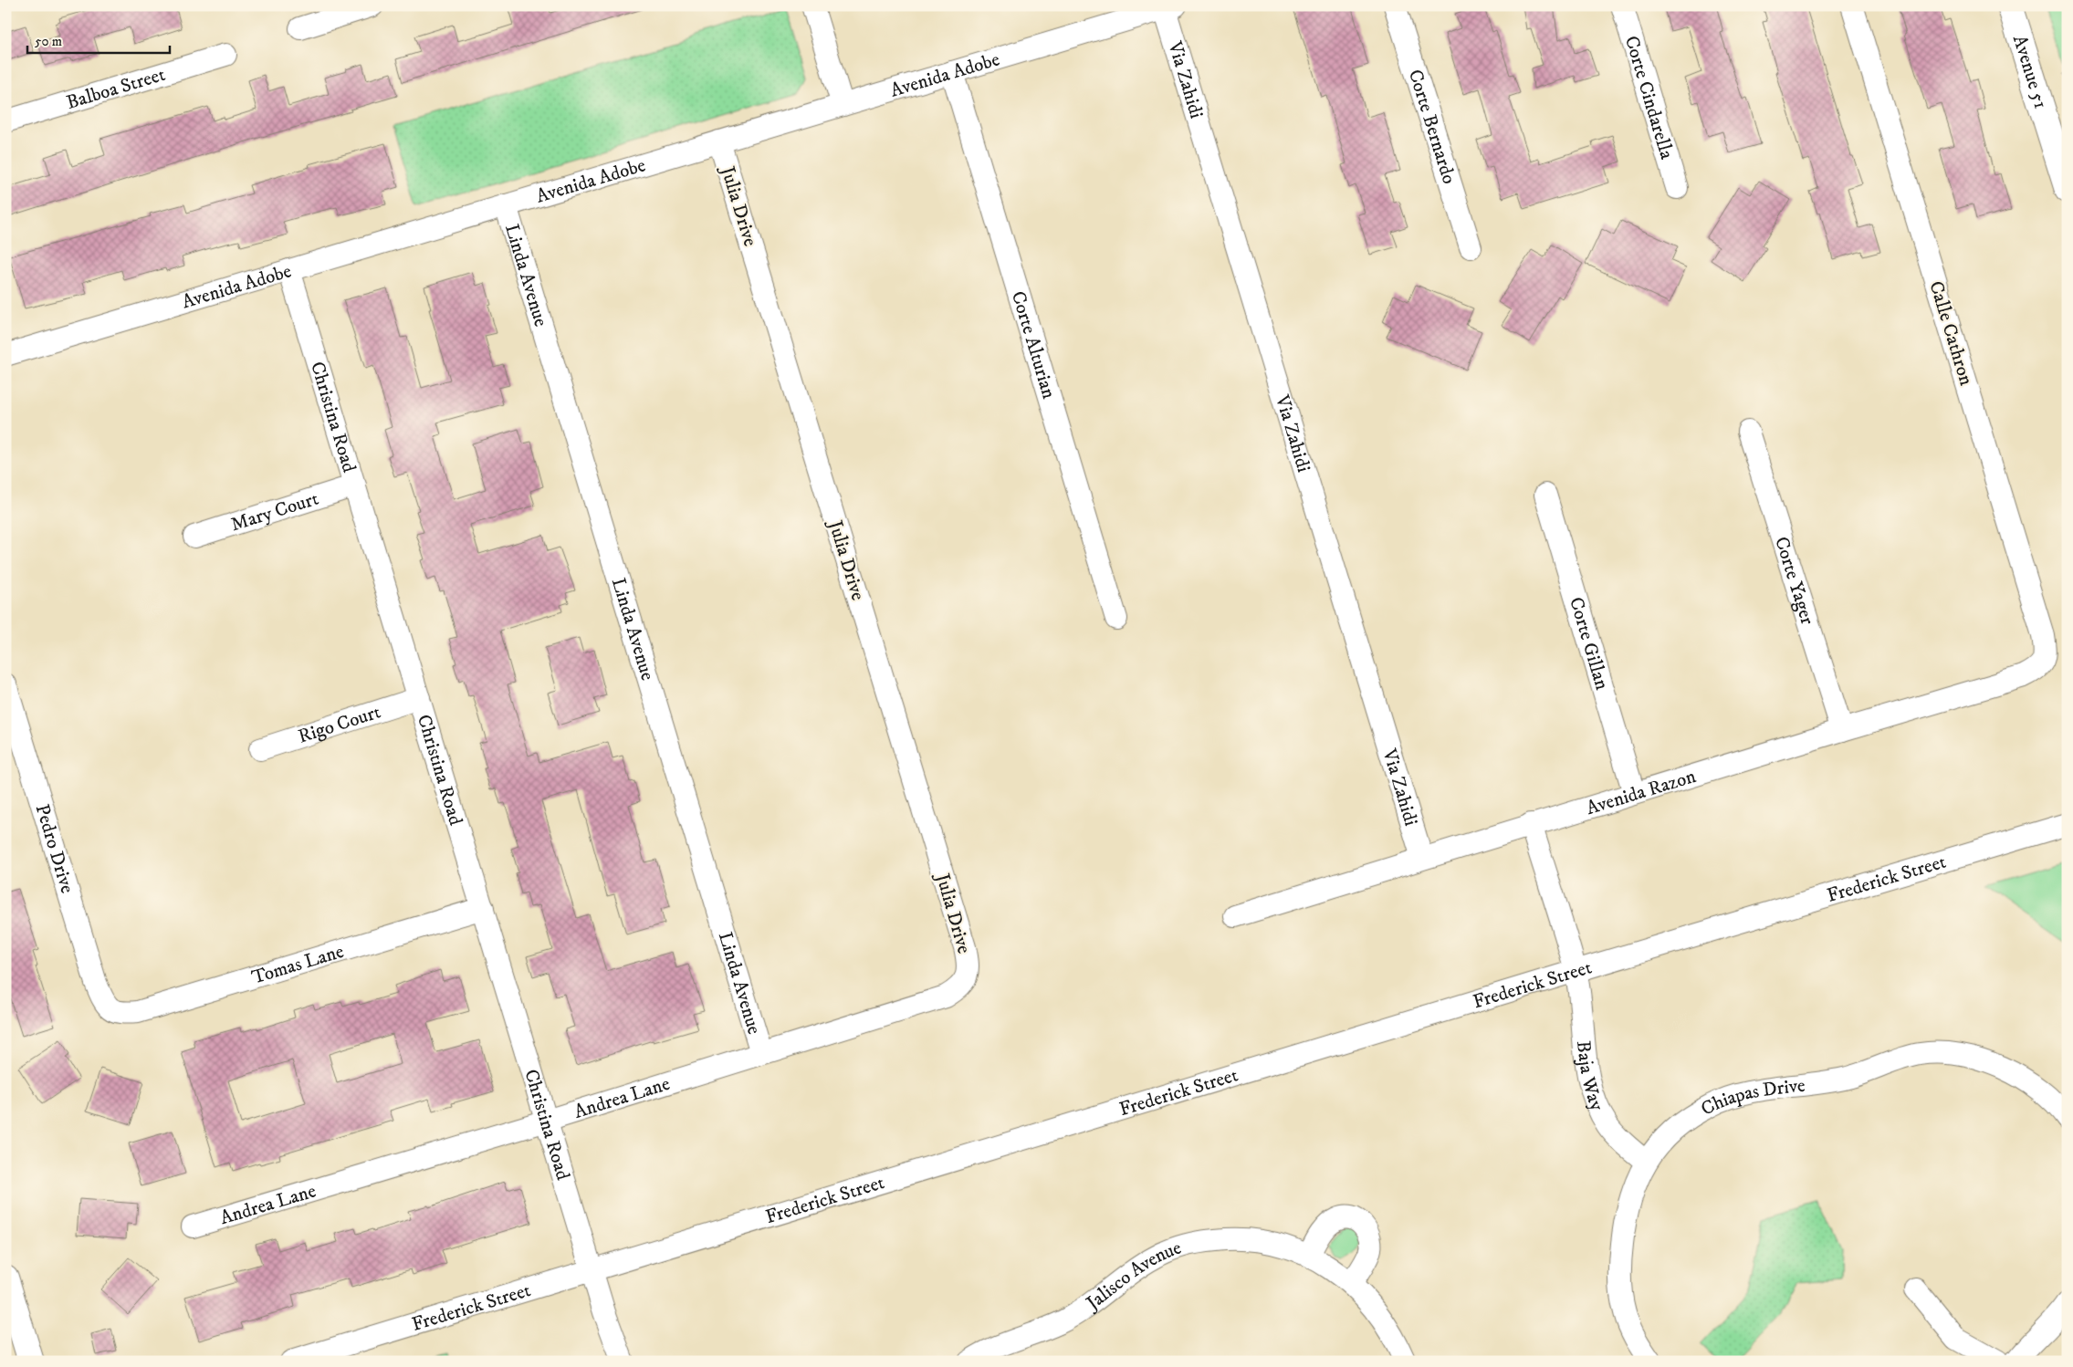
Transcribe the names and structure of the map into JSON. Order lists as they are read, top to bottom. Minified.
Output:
{"streets":{"street":["Avenue 51","Avenida Adobe","Via Zahidi","Balboa Street","Corte Cindarella","Corte Bernardo","Julia Drive","Linda Avenue","Calle Cathron","Corte Alturian","Christina Road","Mary Court","Corte Yager","Corte Gillan","Rigo Court","Avenida Razon","Pedro Drive","Frederick Street","Tomas Lane","Baja Way","Andrea Lane","Chiapas Drive","Jalisco Avenue"]},"crossings":[["Avenida Adobe","Via Zahidi"],["Avenida Adobe","Julia Drive"],["Avenida Adobe","Linda Avenue"],["Avenida Adobe","Corte Alturian"],["Avenida Adobe","Christina Road"],["Via Zahidi","Avenida Razon"],["Julia Drive","Andrea Lane"],["Linda Avenue","Andrea Lane"],["Calle Cathron","Avenida Razon"],["Christina Road","Mary Court"],["Christina Road","Rigo Court"],["Christina Road","Frederick Street"],["Christina Road","Tomas Lane"],["Christina Road","Andrea Lane"],["Corte Yager","Avenida Razon"],["Corte Gillan","Avenida Razon"],["Avenida Razon","Baja Way"],["Pedro Drive","Tomas Lane"],["Frederick Street","Baja Way"],["Baja Way","Chiapas Drive"]],"scale_bar":"50 m"}
